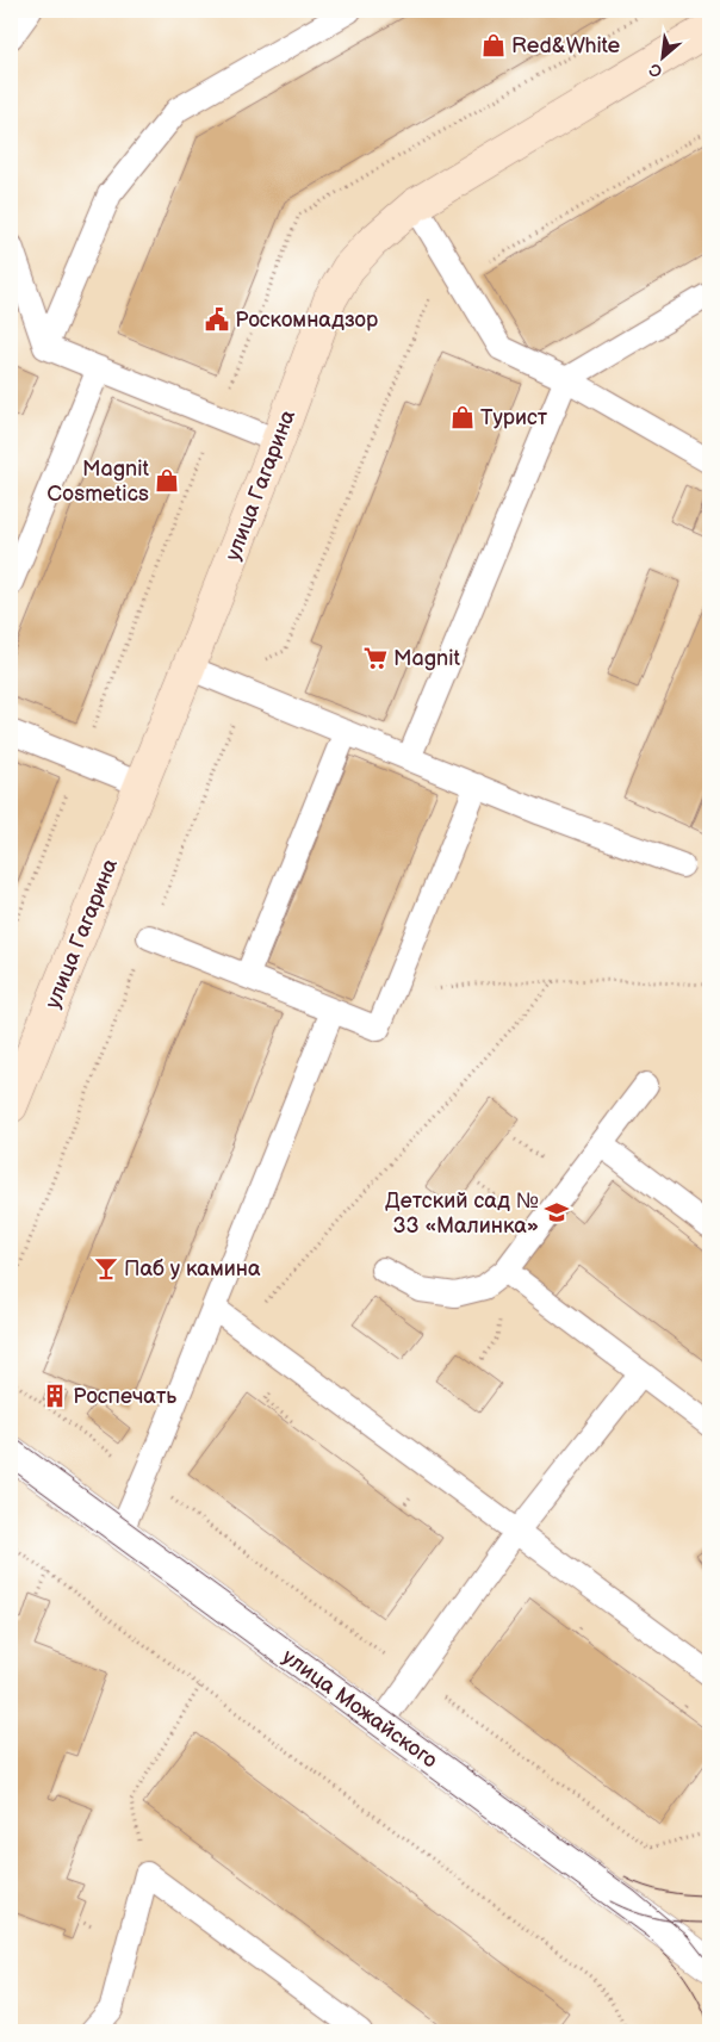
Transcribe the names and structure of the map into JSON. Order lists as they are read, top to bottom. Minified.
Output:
{"streets":{"main road":["улица Гагарина"],"street":["улица Можайского"]},"places":{"shop":["Red&White","Турист","Magnit Cosmetics"],"public building":["Роскомнадзор"],"supermarket":["Magnit"],"school or university":["Детский сад № 33 «Малинка»"],"bar":["Паб у камина"],"building":["Роспечать"]},"north":"bottom left"}
